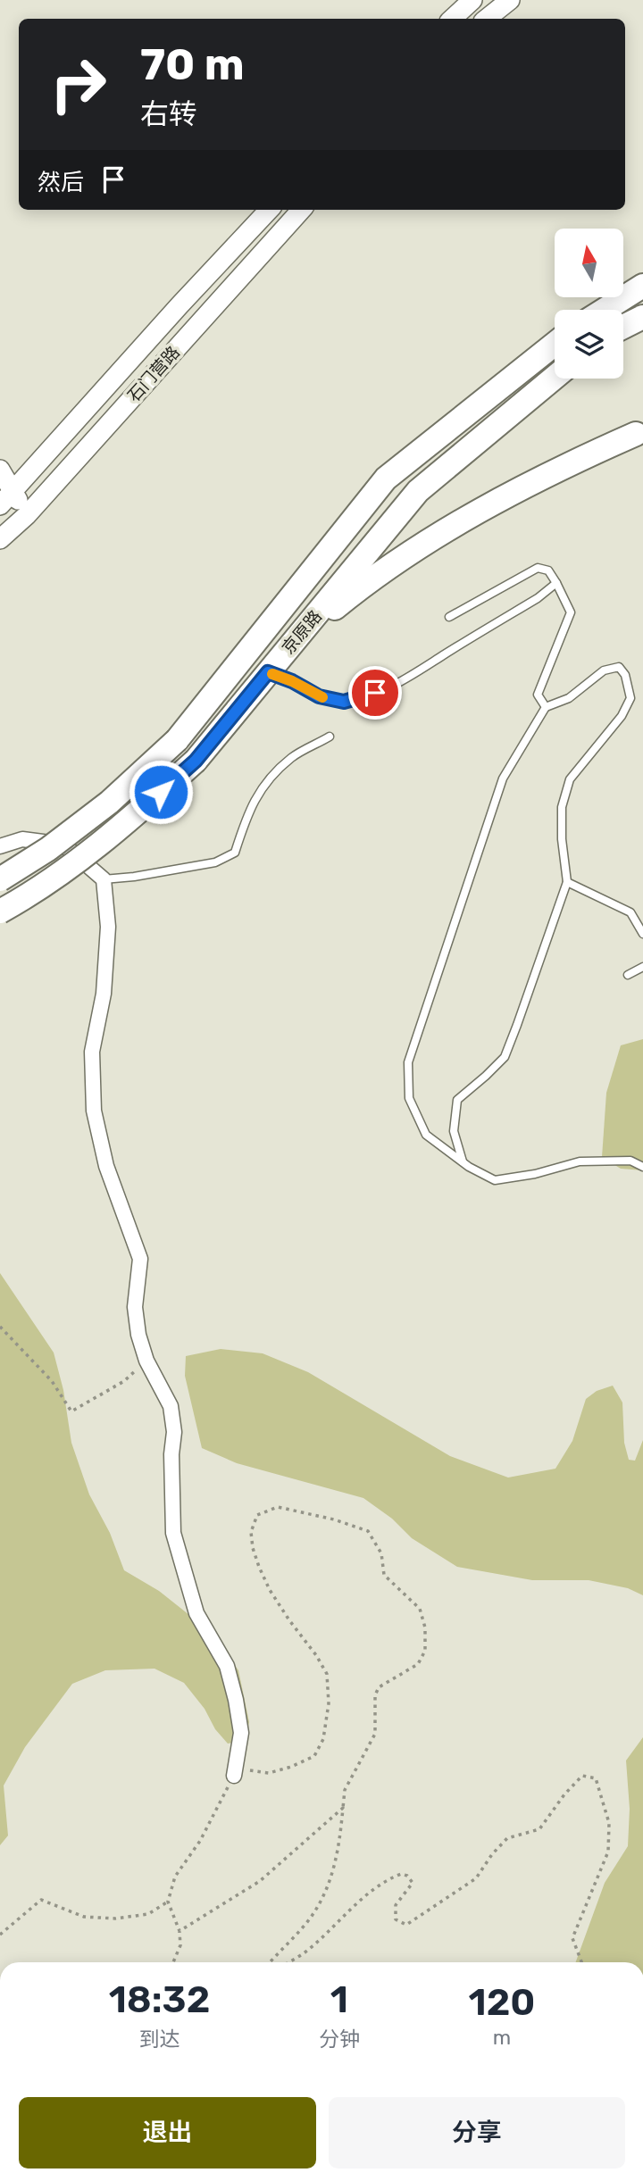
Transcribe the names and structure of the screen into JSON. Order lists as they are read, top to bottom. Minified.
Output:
{"streets":{"highway":["京原路"],"main road":["石门营路"]},"north":"top","page":{"turn":["70 m","右转"],"then":"然后","eta":["18:32","到达","1","分钟","120","m"],"buttons":["退出","分享"]}}
